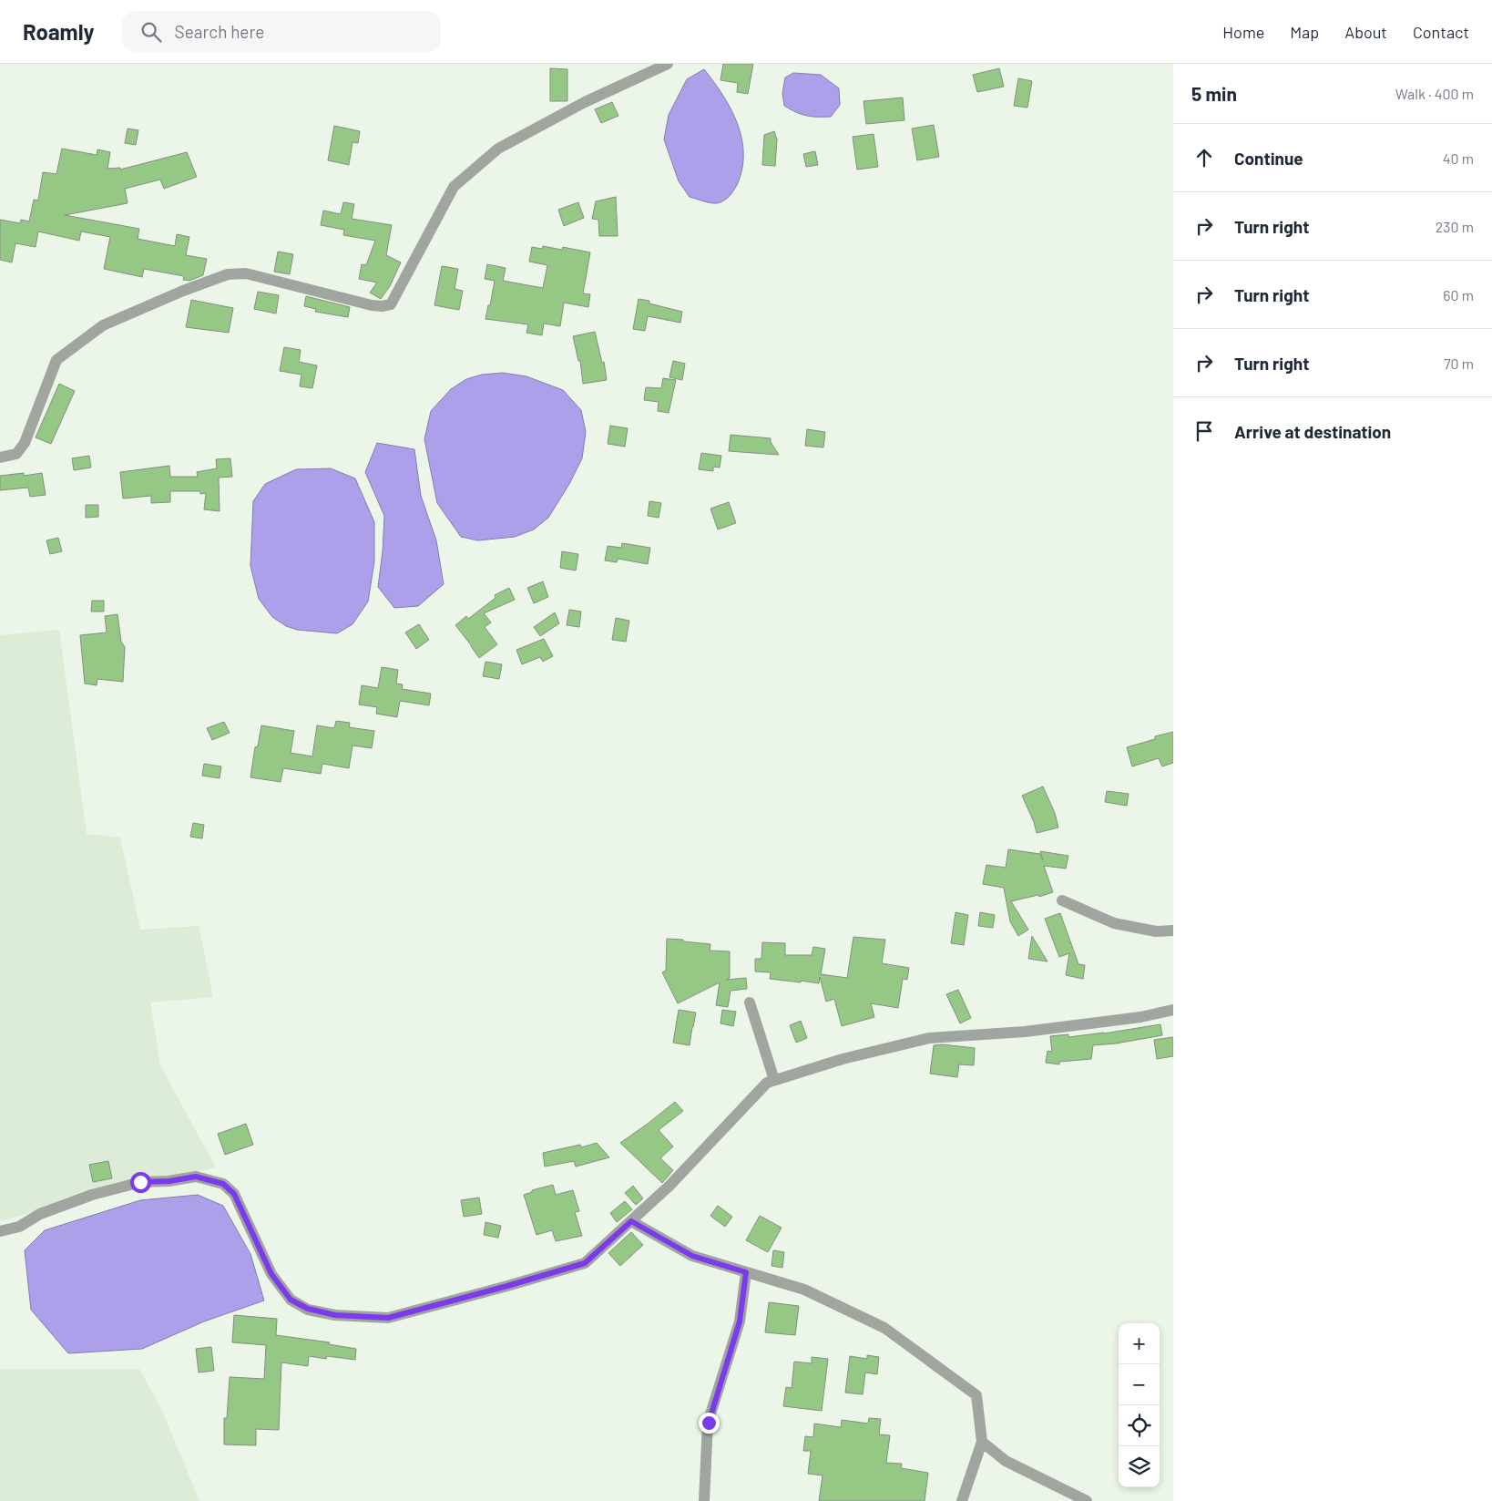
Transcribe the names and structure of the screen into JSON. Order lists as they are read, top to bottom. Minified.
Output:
{"page":{"header":"Roamly","search":"Search here","nav":["Home","Map","About","Contact"],"heading":["5 min","Walk · 400 m"],"list":[["Continue","40 m"],["Turn right","230 m"],["Turn right","60 m"],["Turn right","70 m"],"Arrive at destination"],"map_buttons":["+","−"]}}
